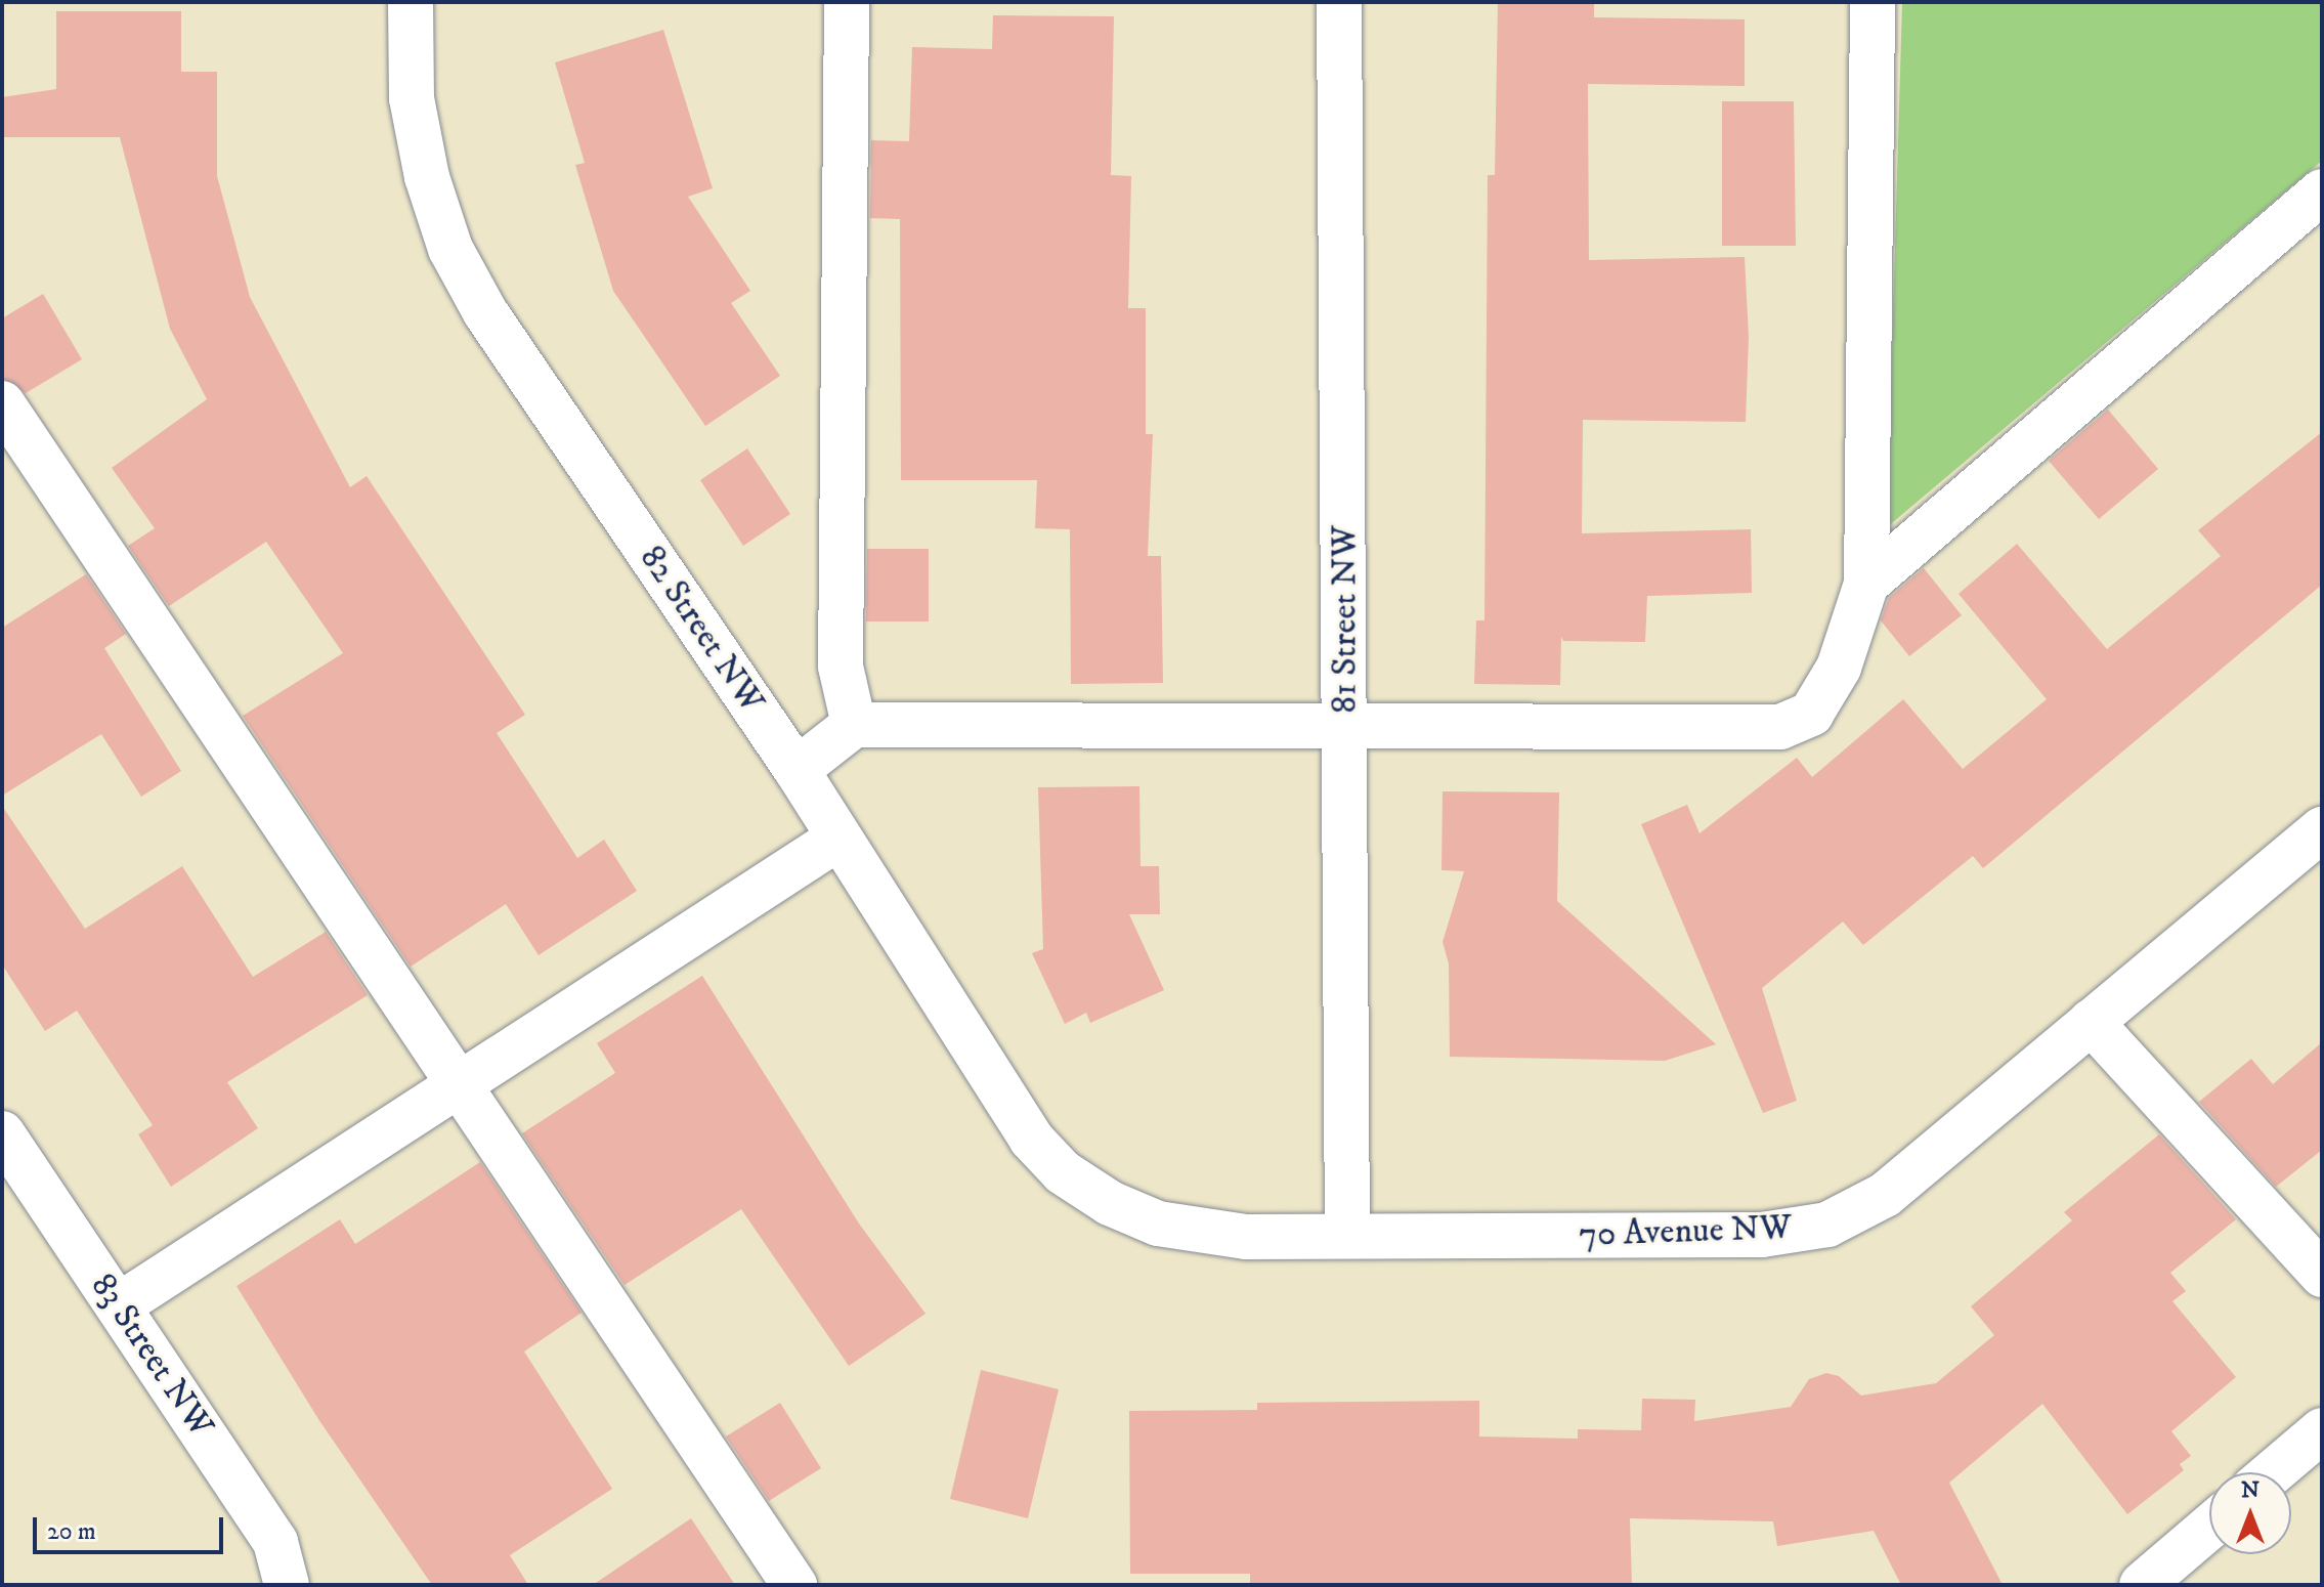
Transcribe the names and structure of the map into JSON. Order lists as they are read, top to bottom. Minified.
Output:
{"streets":{"street":["81 Street NW","82 Street NW","70 Avenue NW","83 Street NW"]},"crossings":[["81 Street NW","70 Avenue NW"],["82 Street NW","70 Avenue NW"]],"scale_bar":"20 m","north":"top"}
